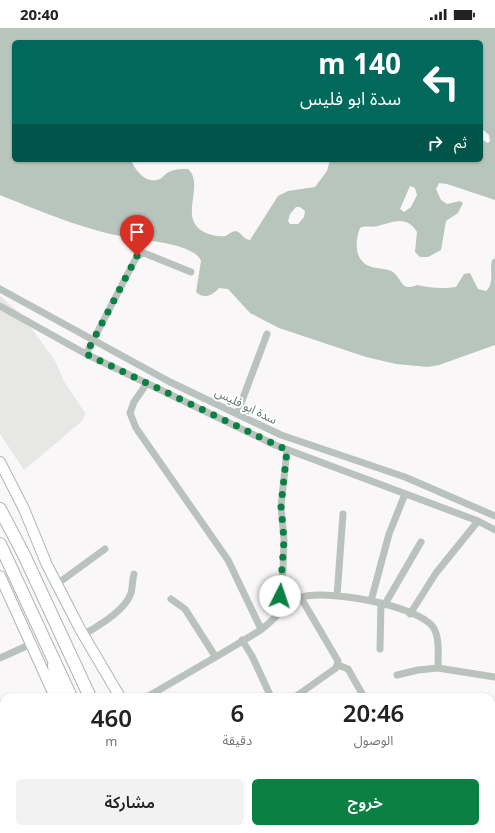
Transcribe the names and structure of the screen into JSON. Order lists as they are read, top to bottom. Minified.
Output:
{"streets":{"street":["سدة ابو فليس"]},"page":{"status":"20:40","turn":["140 m","سدة ابو فليس"],"then":"ثم","eta":["20:46","الوصول","6","دقيقة","460","m"],"buttons":["خروج","مشاركة"]}}
